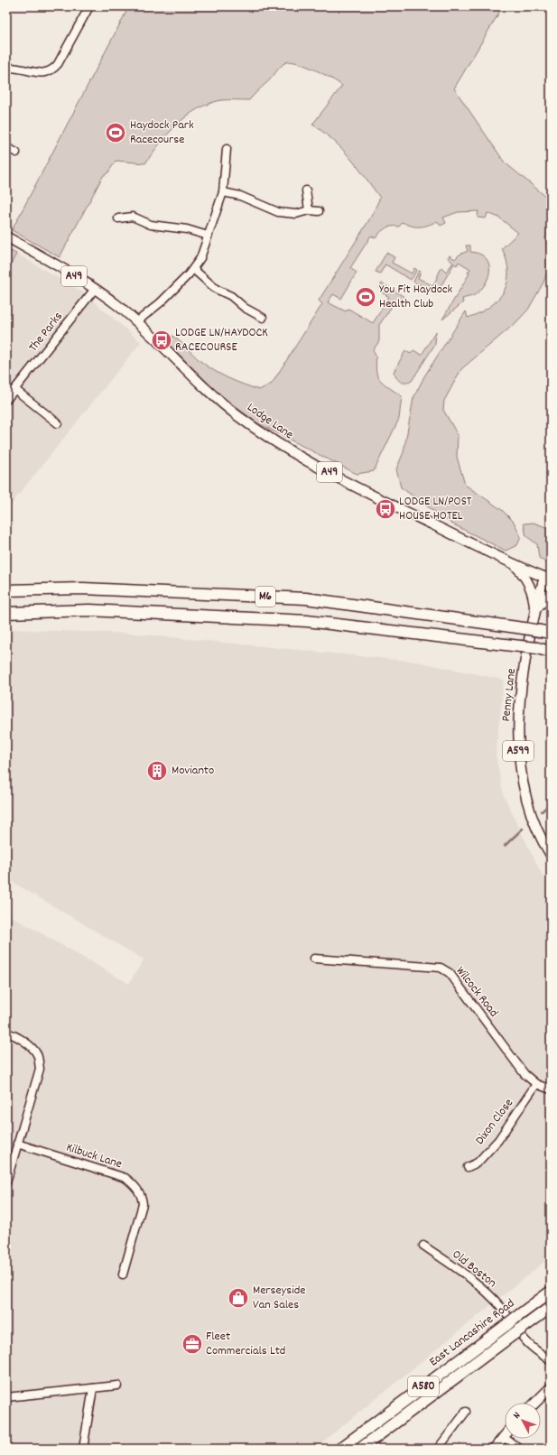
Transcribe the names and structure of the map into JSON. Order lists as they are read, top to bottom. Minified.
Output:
{"streets":{"highway":["M6","East Lancashire Road","A580"],"main road":["A49","Lodge Lane","Penny Lane","A599"],"street":["The Parks","Wilcock Road","Dixon Close","Kilbuck Lane","Old Boston"]},"crossings":[["The Parks","Lodge Lane"],["Lodge Lane","Penny Lane"],["Lodge Lane","A599"],["Penny Lane","A599"],["Wilcock Road","Dixon Close"]],"places":{"sports":["Haydock Park Racecourse","You Fit Haydock Health Club"],"bus stop":["LODGE LN/HAYDOCK RACECOURSE","LODGE LN/POST HOUSE HOTEL"],"building":["Movianto"],"shop":["Merseyside Van Sales"],"office":["Fleet Commercials Ltd"]},"north":"top left"}
